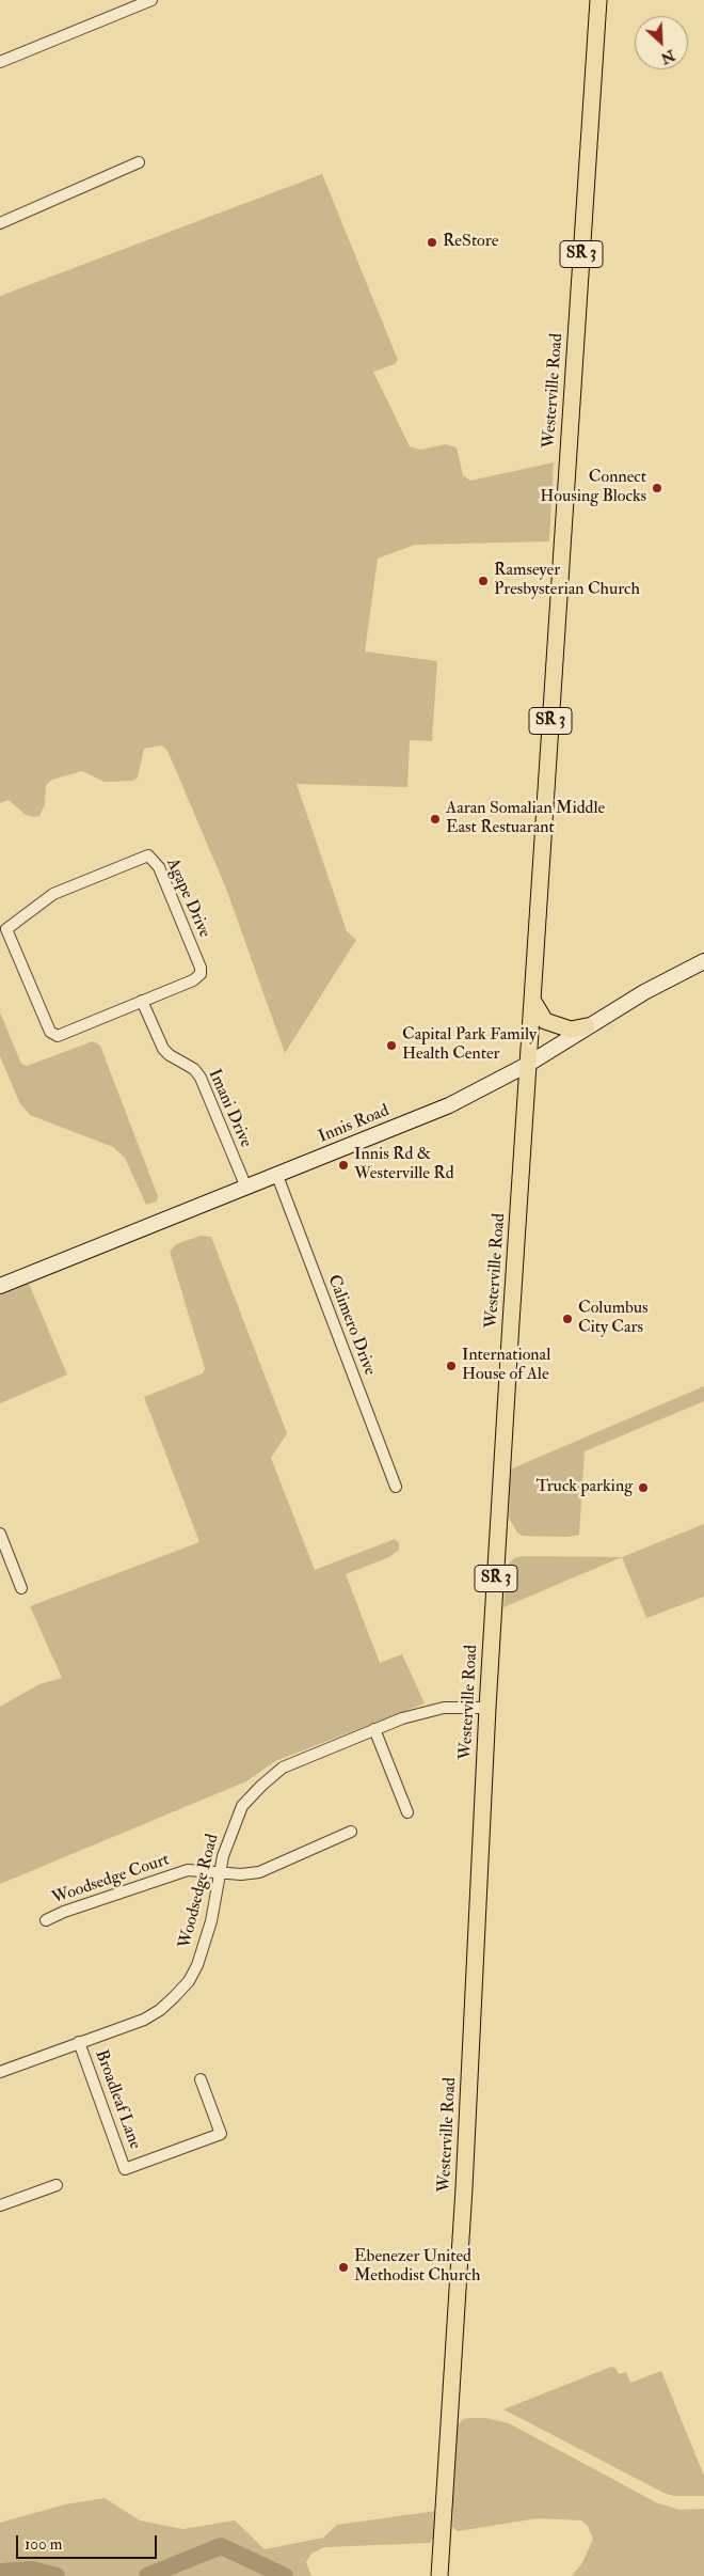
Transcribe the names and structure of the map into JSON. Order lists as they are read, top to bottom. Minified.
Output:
{"streets":{"main road":["SR 3","Westerville Road","Innis Road"],"street":["Agape Drive","Imani Drive","Calimero Drive","Woodsedge Court","Woodsedge Road","Broadleaf Lane"]},"crossings":[["Westerville Road","Innis Road"],["Westerville Road","Woodsedge Road"],["Agape Drive","Imani Drive"],["Imani Drive","Innis Road"],["Innis Road","Calimero Drive"],["Woodsedge Court","Woodsedge Road"],["Woodsedge Road","Broadleaf Lane"]],"places":["ReStore","Connect Housing Blocks","Ramseyer Presbysterian Church","Aaran Somalian Middle East Restuarant","Capital Park Family Health Center","Innis Rd & Westerville Rd","Columbus City Cars","International House of Ale","Truck parking","Ebenezer United Methodist Church"],"scale_bar":"100 m","north":"bottom right"}
